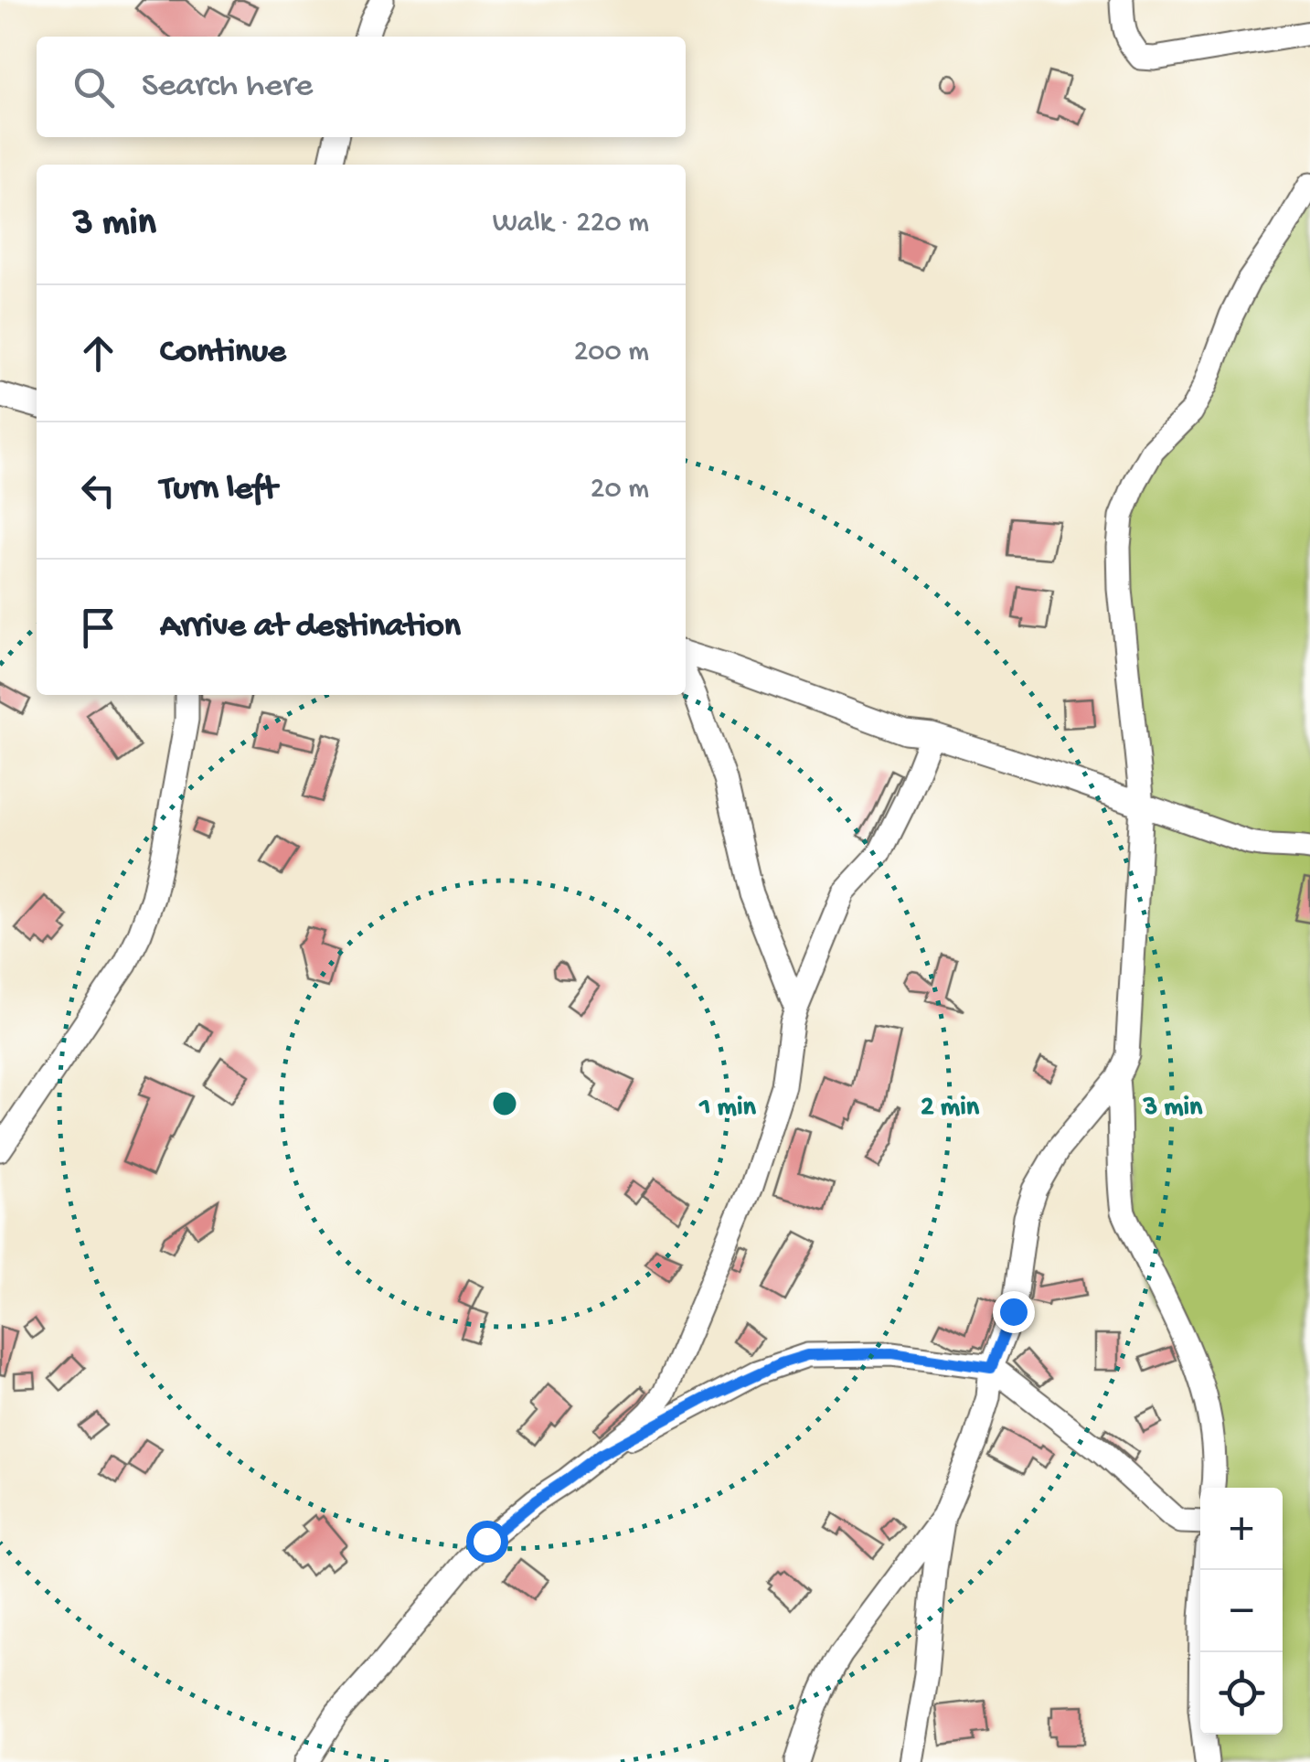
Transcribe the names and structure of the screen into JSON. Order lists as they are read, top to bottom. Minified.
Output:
{"page":{"search":"Search here","heading":["3 min","Walk · 220 m"],"list":[["Continue","200 m"],["Turn left","20 m"],"Arrive at destination"],"map_buttons":["+","−"]},"rings":["1 min","2 min","3 min"]}
